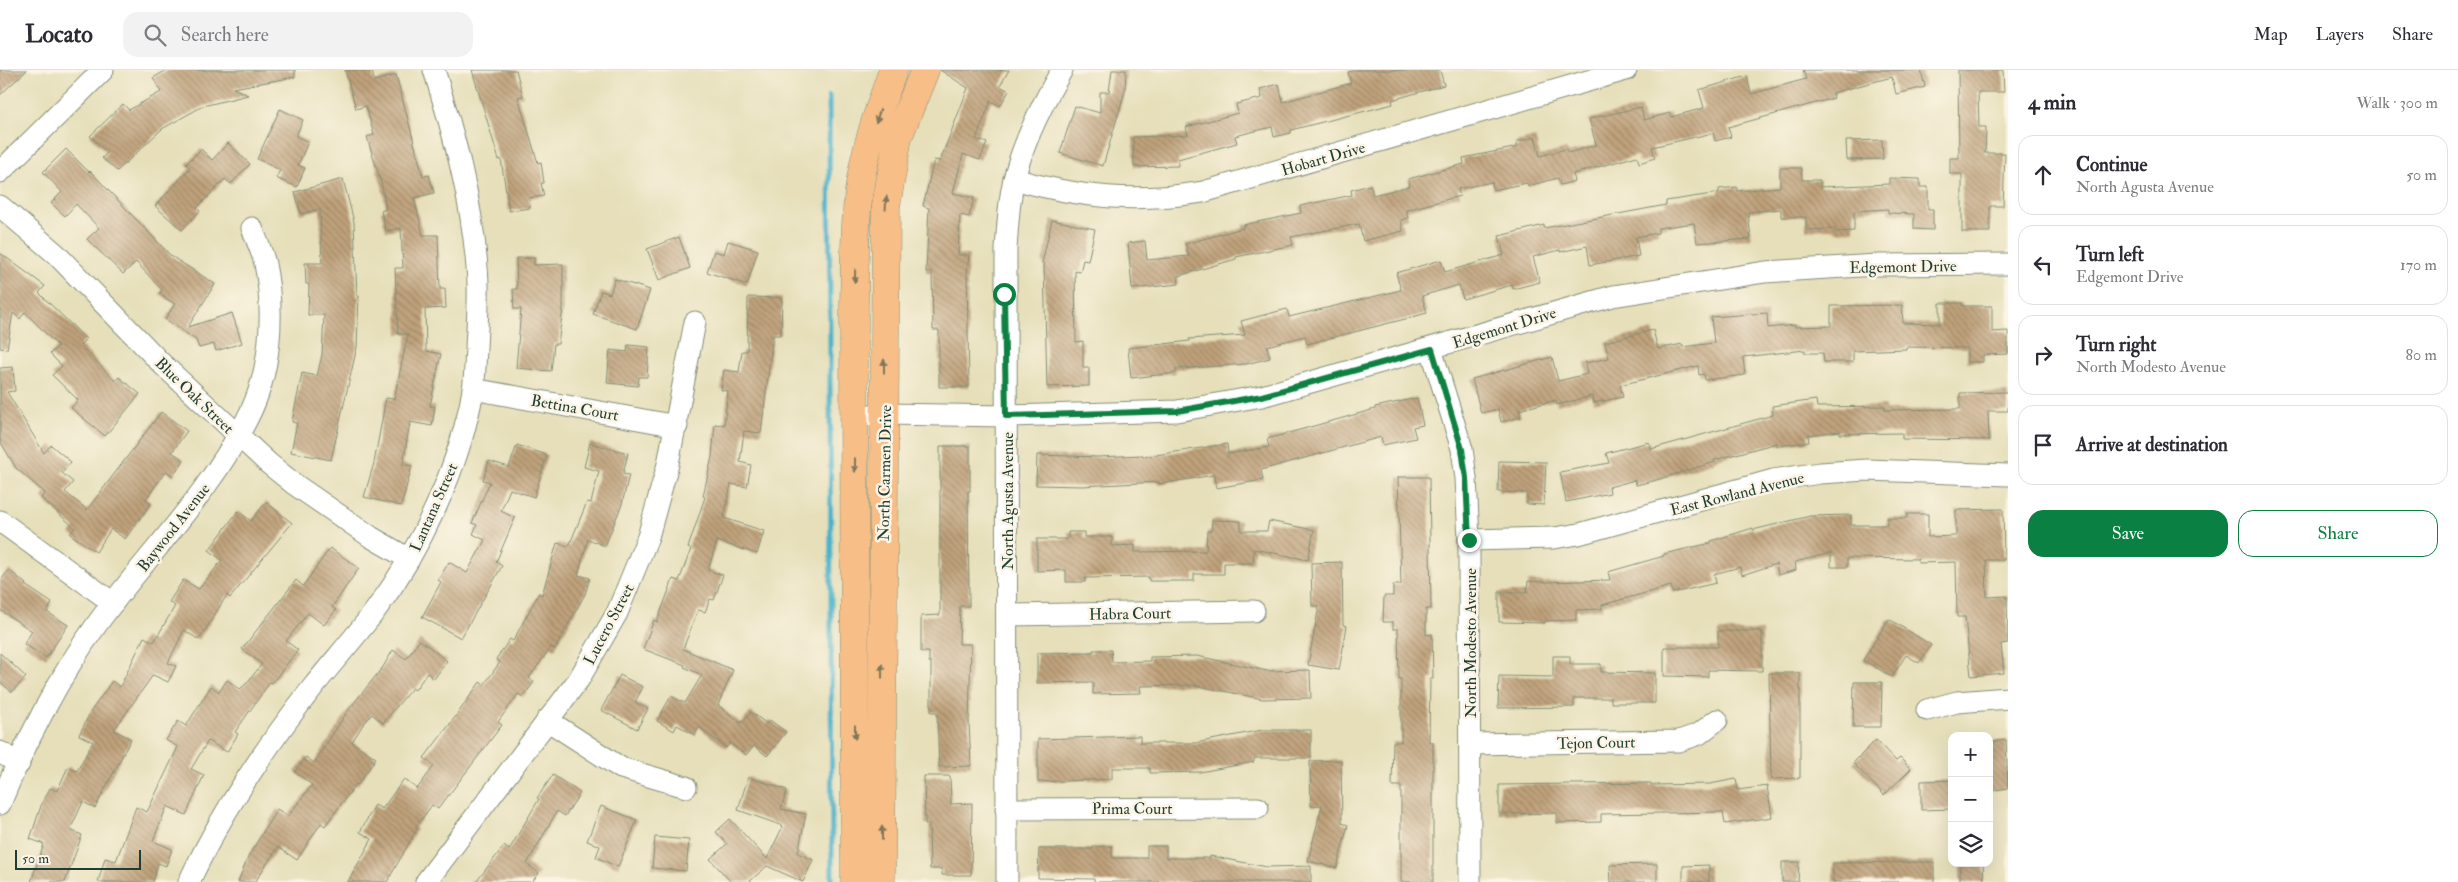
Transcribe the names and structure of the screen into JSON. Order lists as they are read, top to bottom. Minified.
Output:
{"streets":{"main road":["North Carmen Drive"],"street":["Hobart Drive","Edgemont Drive","Blue Oak Street","Bettina Court","East Rowland Avenue","North Agusta Avenue","Lantana Street","Baywood Avenue","Habra Court","Lucero Street","North Modesto Avenue","Tejon Court","Prima Court"]},"crossings":[["Hobart Drive","North Agusta Avenue"],["Edgemont Drive","North Carmen Drive"],["Edgemont Drive","North Agusta Avenue"],["Edgemont Drive","North Modesto Avenue"],["Blue Oak Street","Lantana Street"],["Blue Oak Street","Baywood Avenue"],["Bettina Court","Lantana Street"],["Bettina Court","Lucero Street"],["East Rowland Avenue","North Modesto Avenue"],["North Agusta Avenue","Habra Court"],["North Agusta Avenue","Prima Court"],["North Modesto Avenue","Tejon Court"]],"scale_bar":"50 m","page":{"header":"Locato","search":"Search here","nav":["Map","Layers","Share"],"heading":["4 min","Walk · 300 m"],"list":[["Continue","North Agusta Avenue","50 m"],["Turn left","Edgemont Drive","170 m"],["Turn right","North Modesto Avenue","80 m"],"Arrive at destination"],"buttons":["Save","Share"],"map_buttons":["+","−"],"scale":"50 m"}}
